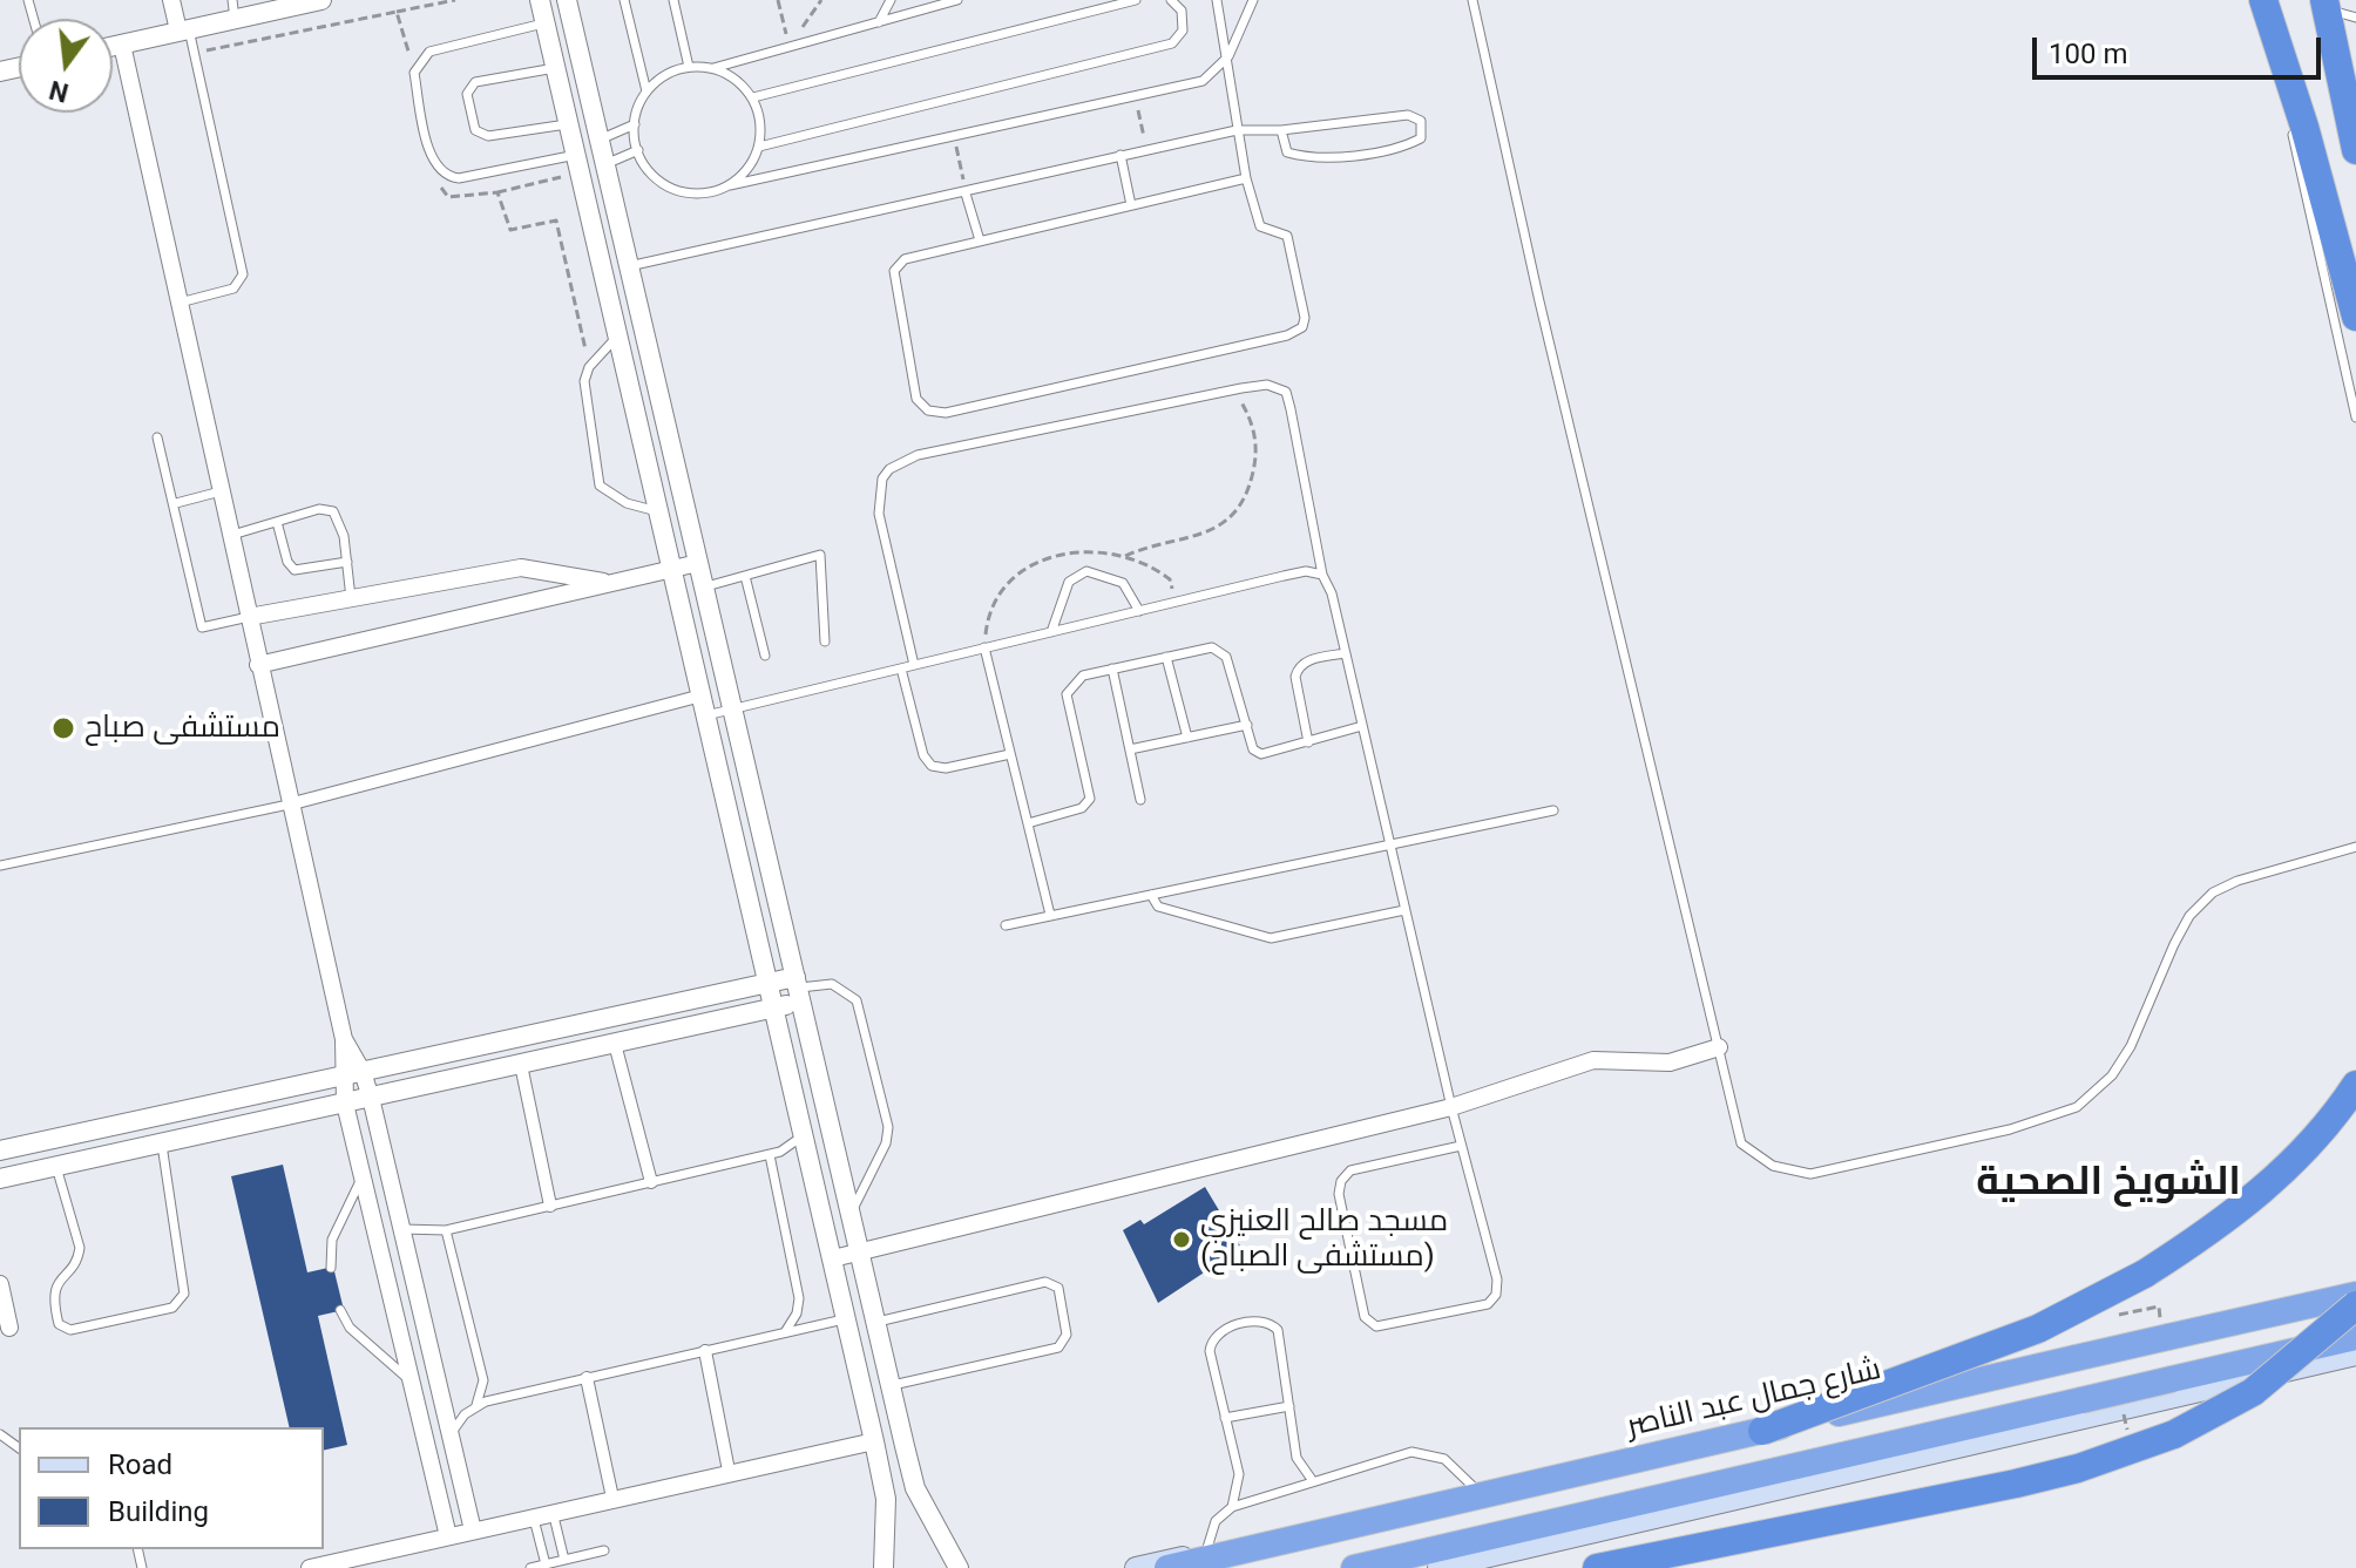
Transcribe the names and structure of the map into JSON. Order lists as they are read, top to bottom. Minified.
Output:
{"streets":{"highway":["شارع جمال عبد الناصر"]},"districts":["الشويخ الصحية"],"places":["مستشفى صباح","مسجد صالح العنيزي (مستشفى الصباح)"],"legend":["Road","Building"],"scale_bar":"100 m","north":"bottom"}
